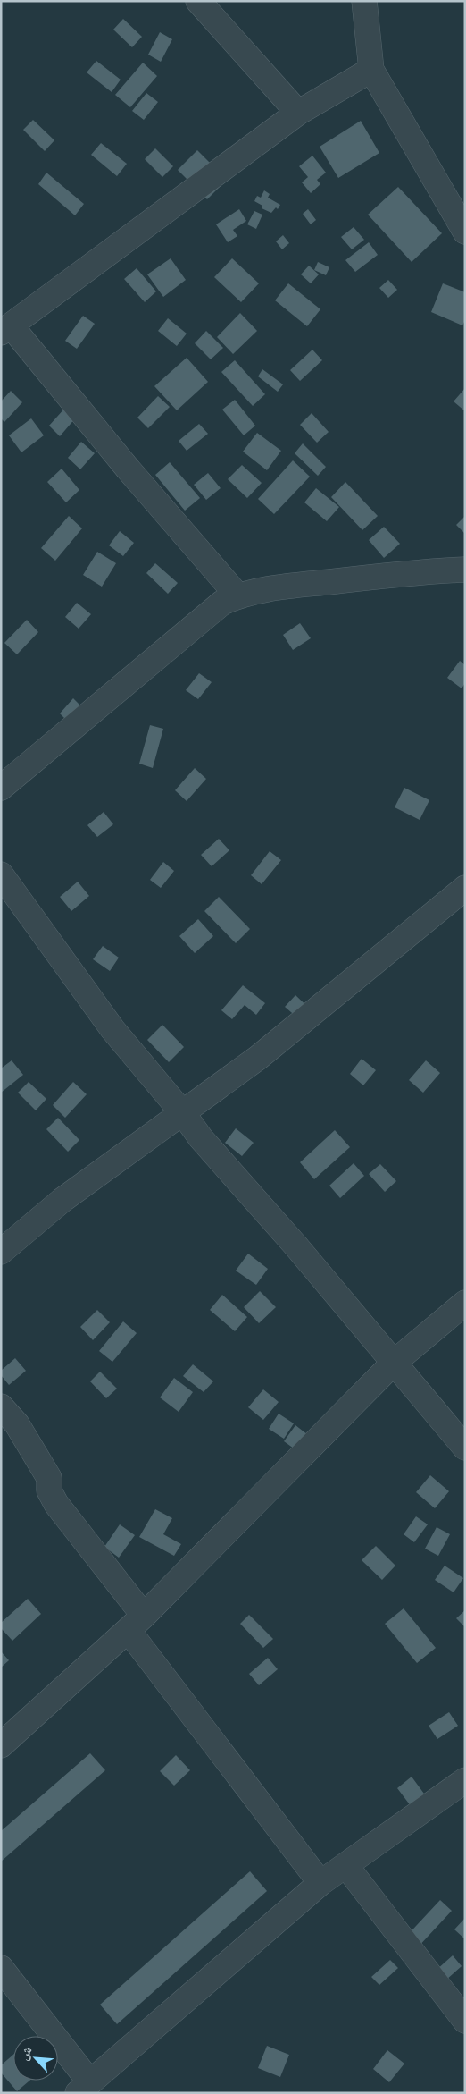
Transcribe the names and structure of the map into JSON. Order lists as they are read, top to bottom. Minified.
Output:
{"north":"top left"}
